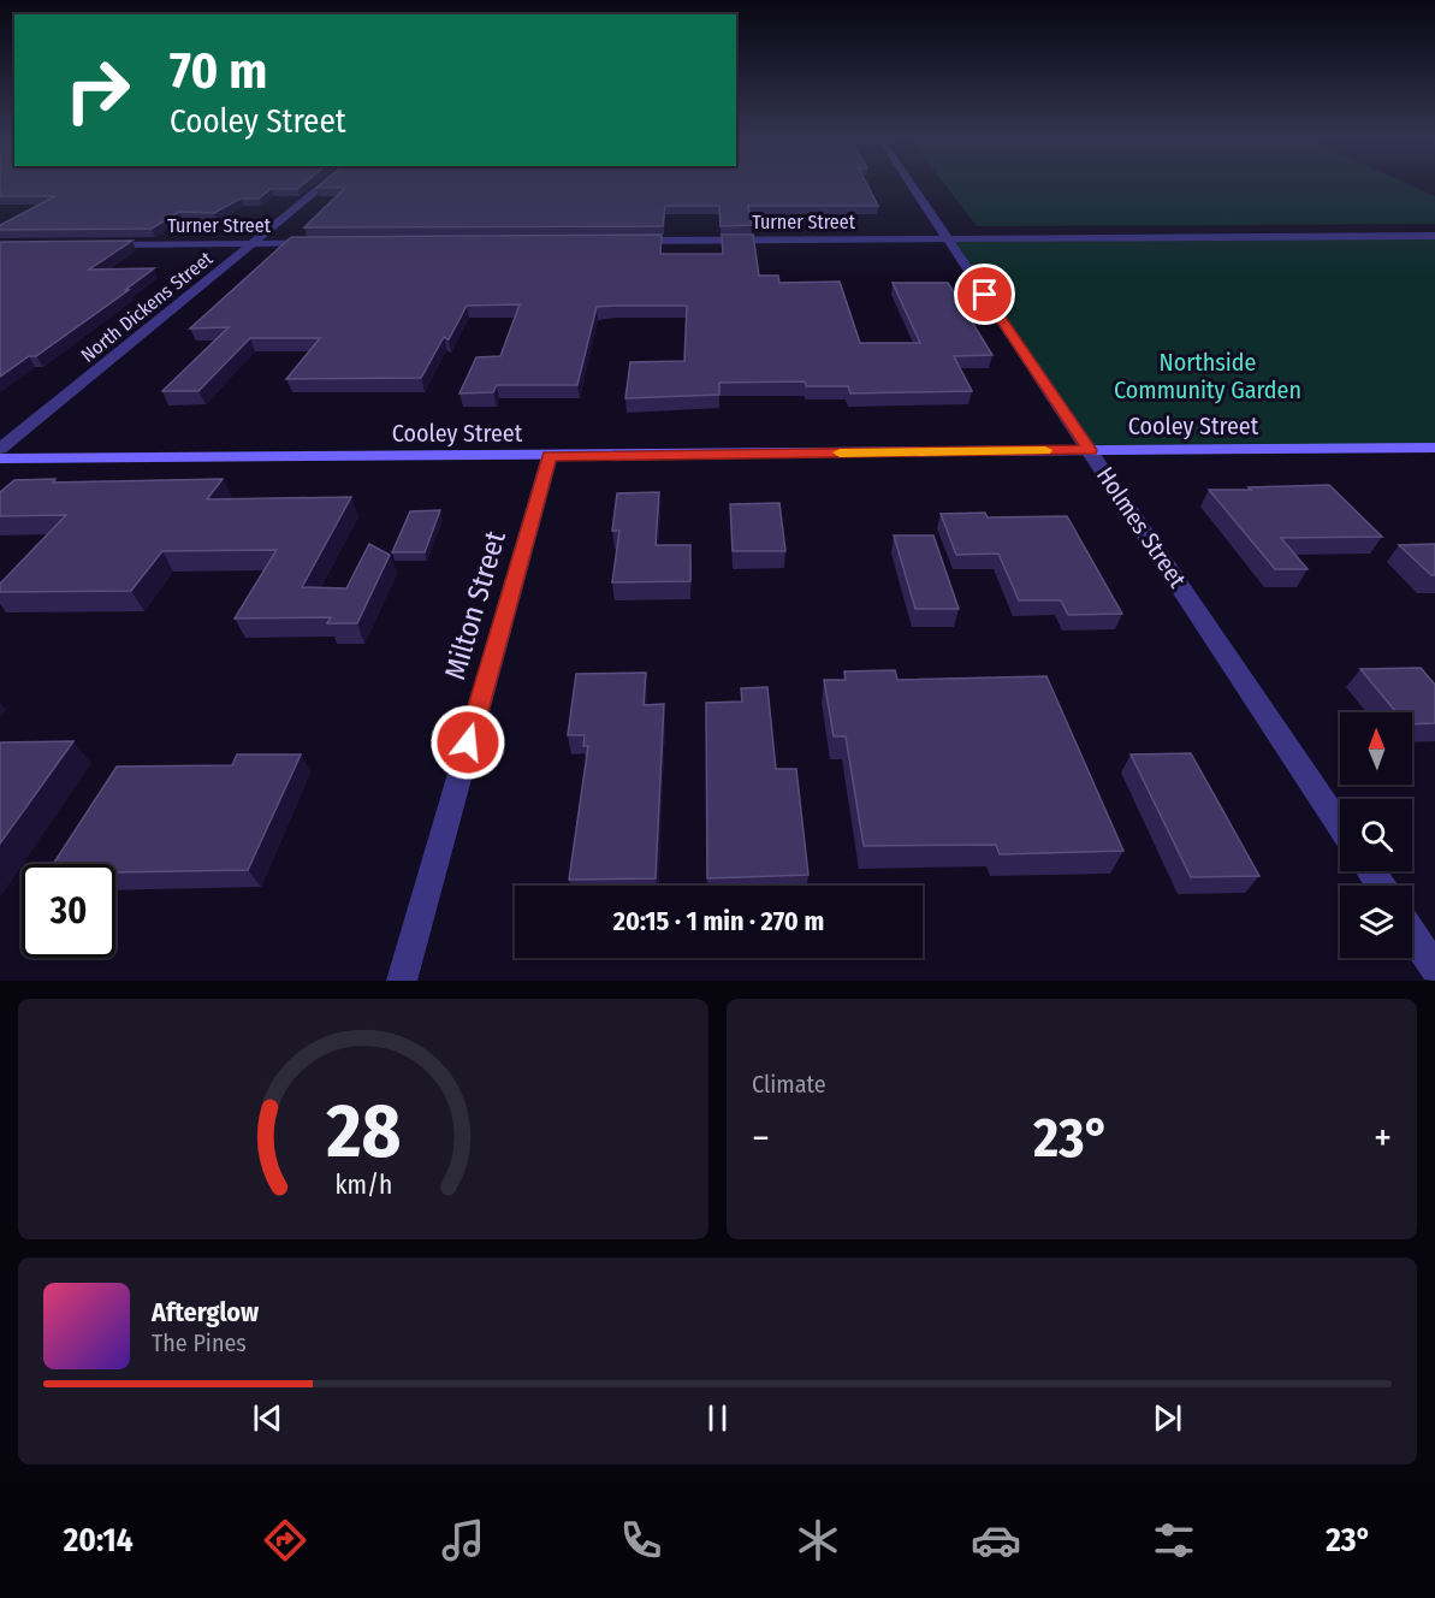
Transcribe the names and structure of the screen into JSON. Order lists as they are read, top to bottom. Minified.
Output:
{"streets":{"street":["Turner Street","North Dickens Street","Cooley Street","Holmes Street","Milton Street"]},"crossings":[["Turner Street","North Dickens Street"],["Turner Street","Holmes Street"],["Cooley Street","Holmes Street"],["Cooley Street","Milton Street"]],"parks":["Northside Community Garden"],"north":"top","page":{"turn":["70 m","Cooley Street"],"limit":"30","trip":"20:15 · 1 min · 270 m","tile":"Climate","heat":["−","23°","+"],"song":["Afterglow","The Pines"],"tabs":["20:14","23°"],"gauge":["28","km/h"]}}
